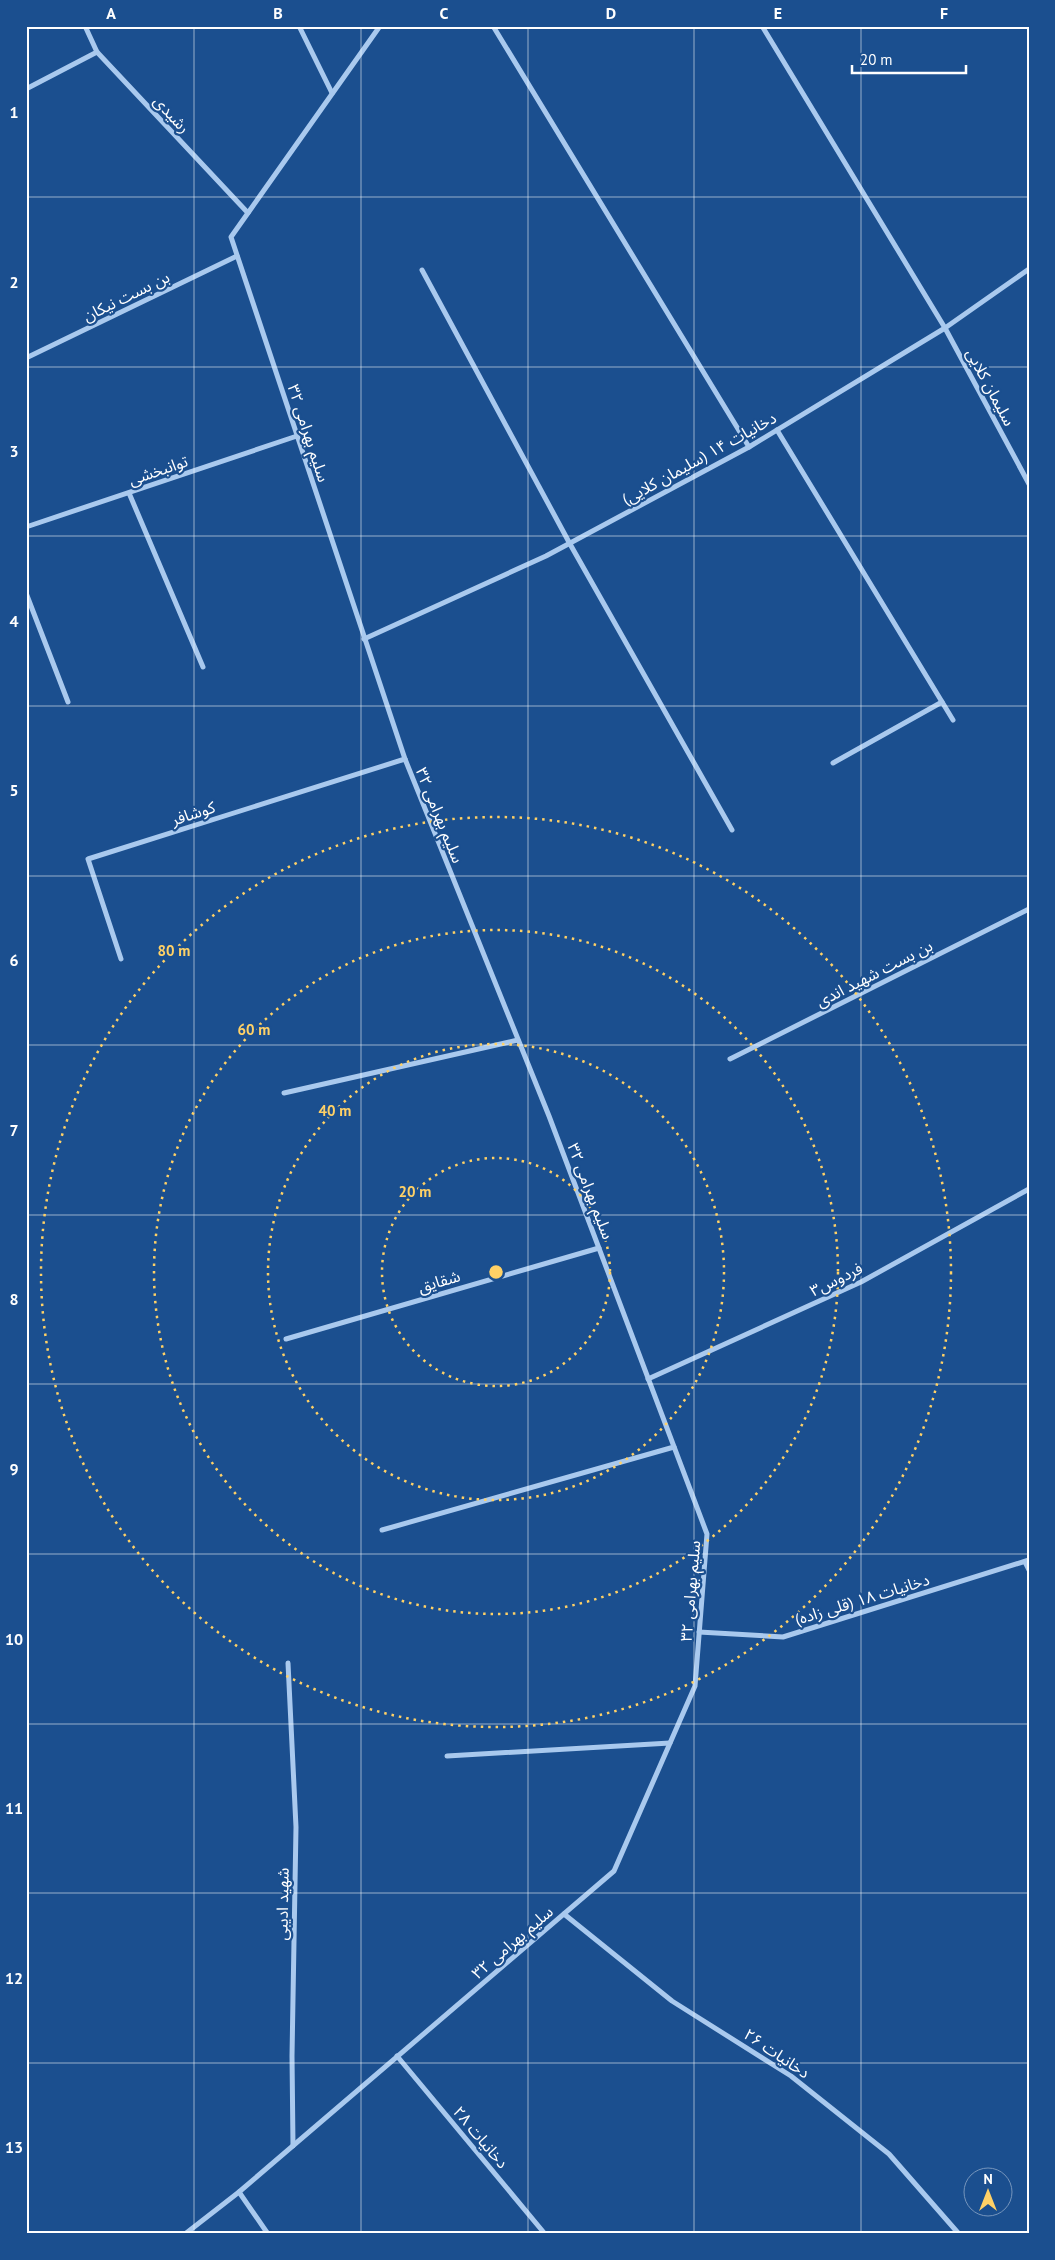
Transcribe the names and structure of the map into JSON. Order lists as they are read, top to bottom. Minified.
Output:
{"streets":{"street":["رشیدی","بن بست نیکان","سلیمان کلایی","سلیم بهرامی ۳۲","دخانیات ۱۴ (سلیمان کلایی)","توانبخشی","کوشافر","بن بست شهید اندی","فردوس۳","شقایق","دخانیات ۱۸ (قلی زاده)","شهید ادیبی","دخانیات ۲۶","دخانیات ۲۸"]},"crossings":[["رشیدی","سلیم بهرامی ۳۲"],["بن بست نیکان","سلیم بهرامی ۳۲"],["سلیمان کلایی","دخانیات ۱۴ (سلیمان کلایی)"],["سلیم بهرامی ۳۲","دخانیات ۱۴ (سلیمان کلایی)"],["سلیم بهرامی ۳۲","توانبخشی"],["سلیم بهرامی ۳۲","کوشافر"],["سلیم بهرامی ۳۲","فردوس۳"],["سلیم بهرامی ۳۲","شقایق"],["سلیم بهرامی ۳۲","دخانیات ۱۸ (قلی زاده)"],["سلیم بهرامی ۳۲","شهید ادیبی"],["سلیم بهرامی ۳۲","دخانیات ۲۶"],["سلیم بهرامی ۳۲","دخانیات ۲۸"]],"scale_bar":"20 m","north":"top","grid":{"columns":["A","B","C","D","E","F"],"rows":["1","2","3","4","5","6","7","8","9","10","11","12","13"]},"rings":["80 m","60 m","40 m","20 m"]}
